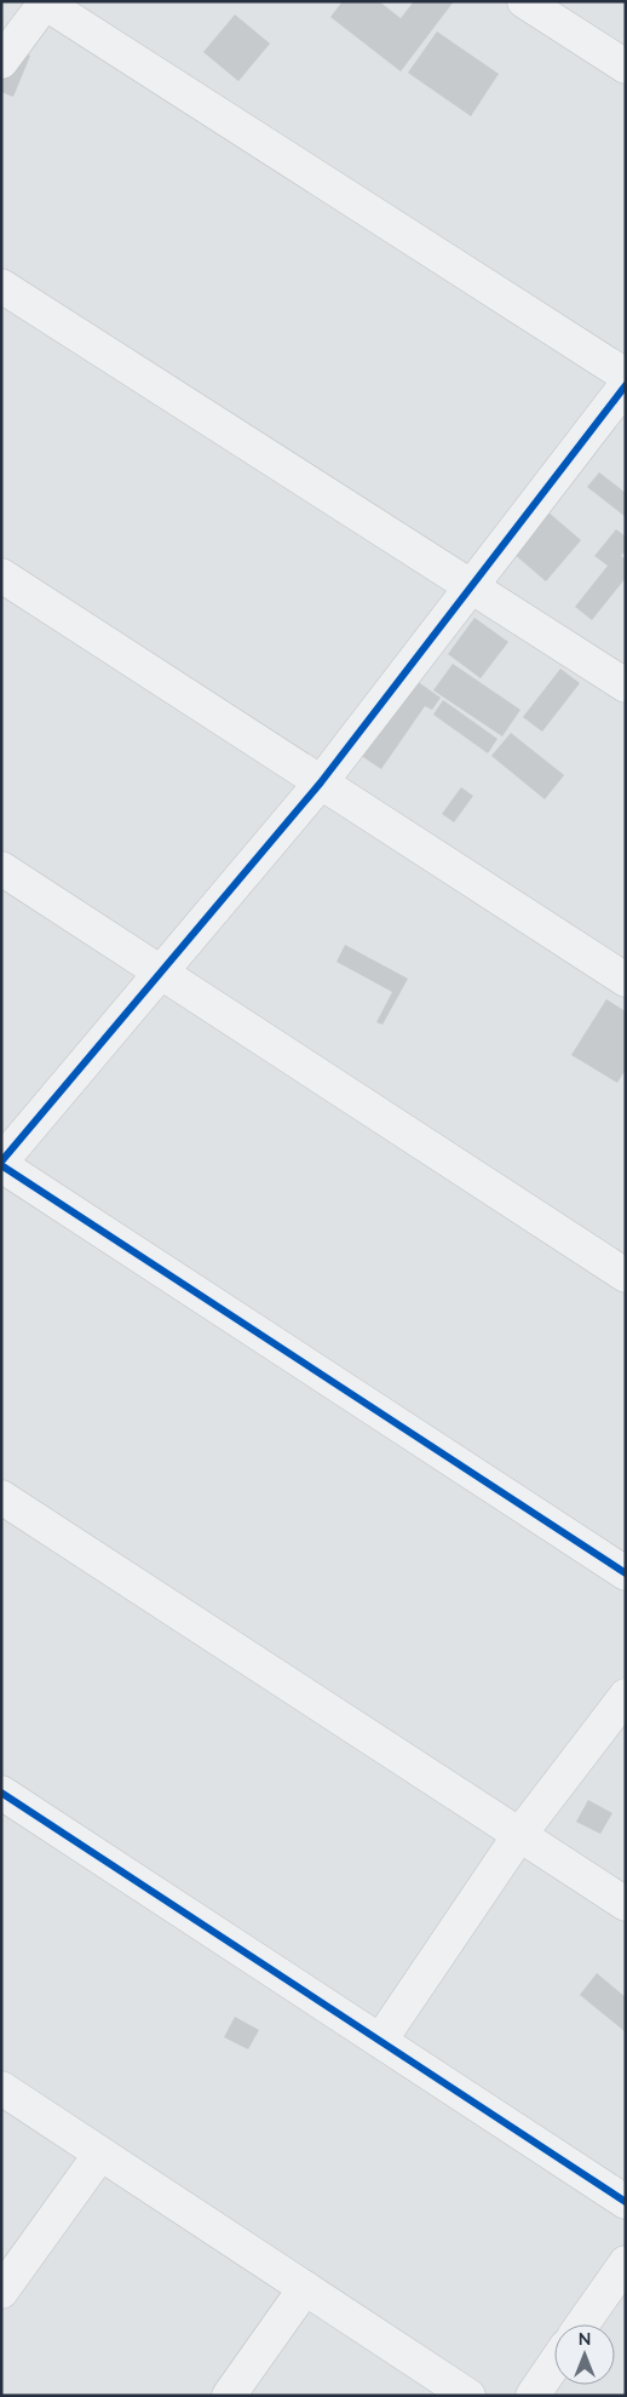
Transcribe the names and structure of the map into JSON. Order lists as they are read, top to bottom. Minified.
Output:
{"north":"top"}
